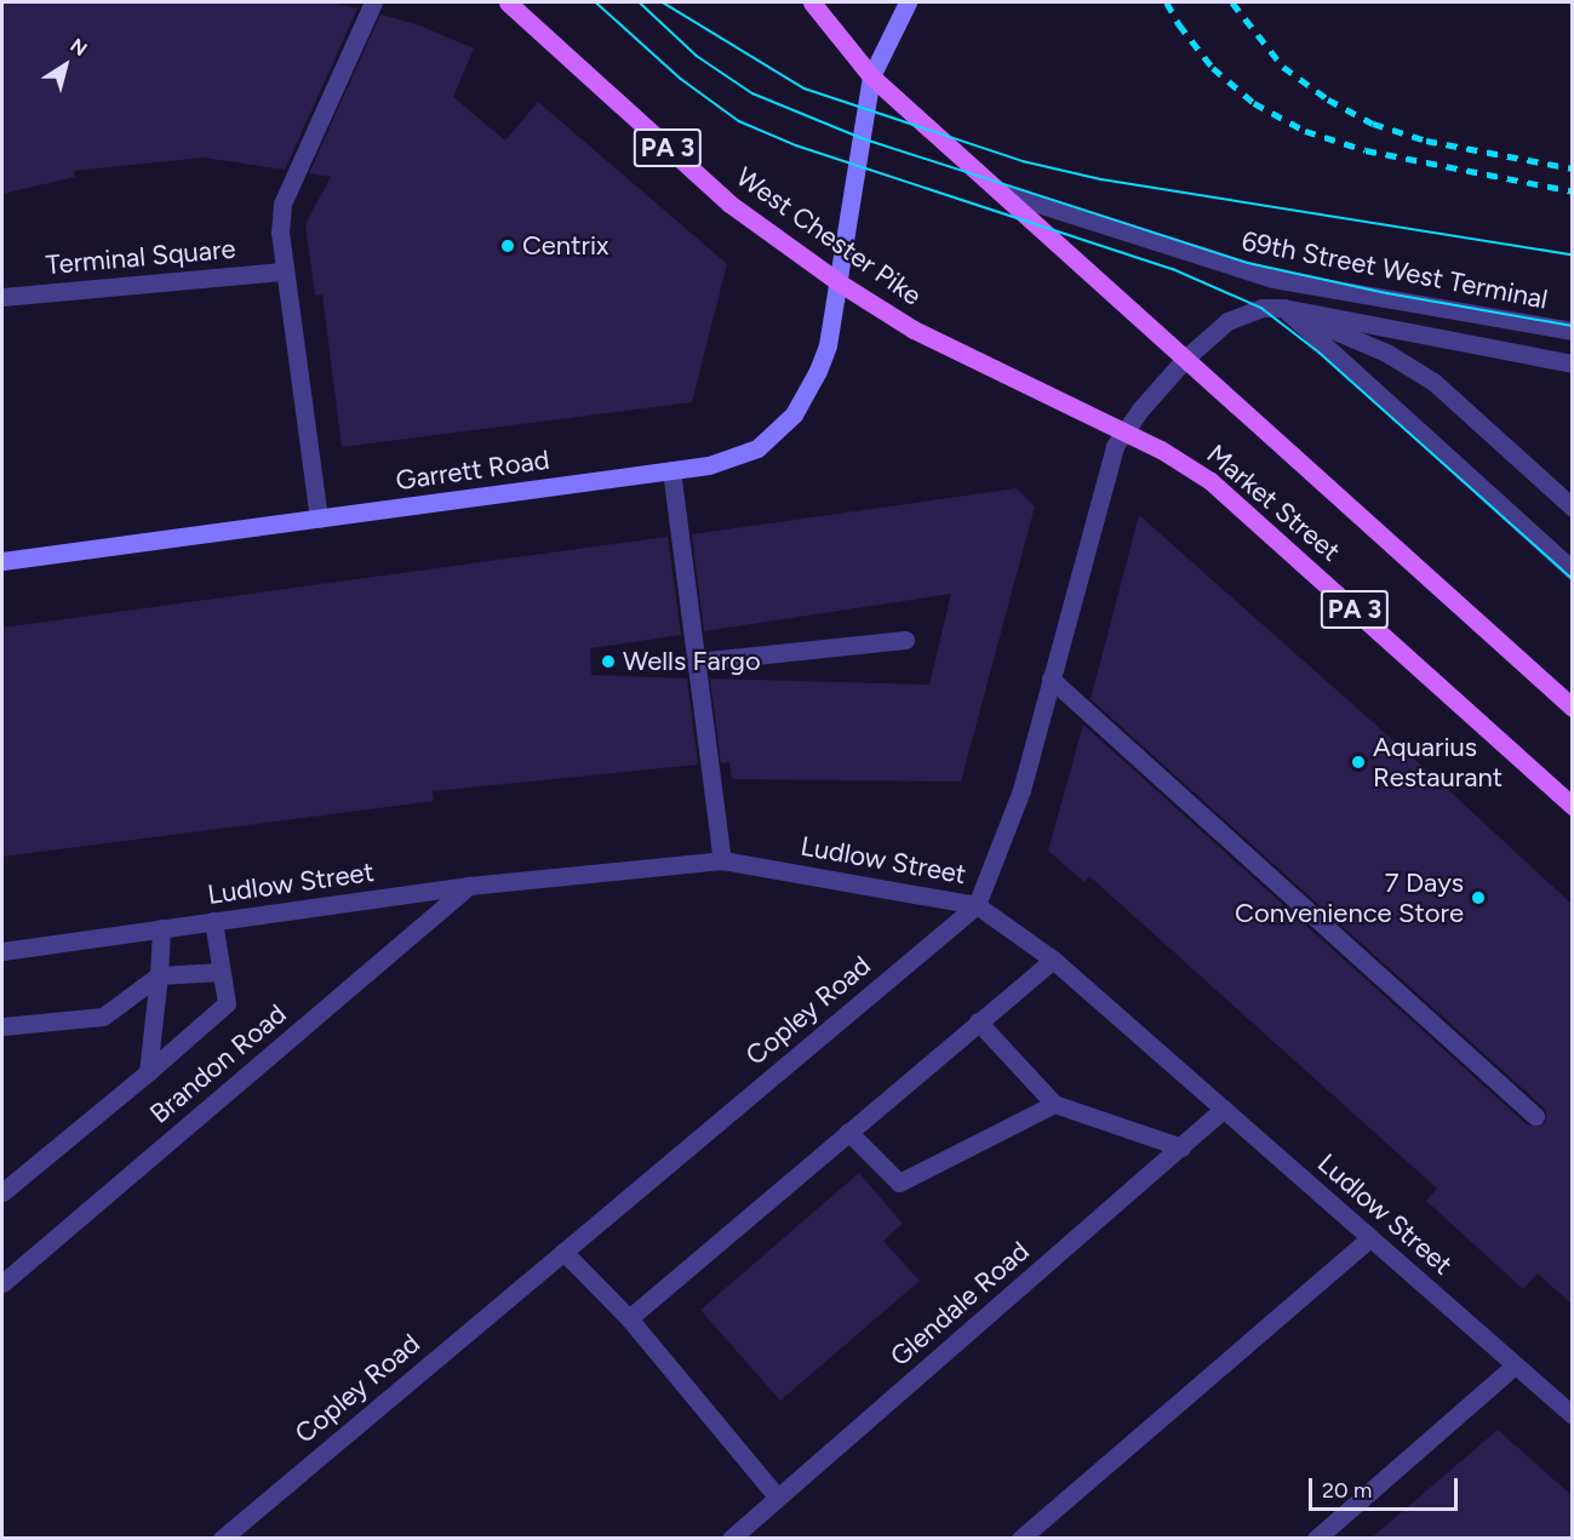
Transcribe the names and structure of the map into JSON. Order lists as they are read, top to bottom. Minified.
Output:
{"streets":{"main road":["PA 3","West Chester Pike","Garrett Road","Market Street"],"street":["Terminal Square","69th Street West Terminal","Ludlow Street","Copley Road","Brandon Road","Glendale Road"]},"crossings":[["PA 3","69th Street West Terminal"],["PA 3","Garrett Road"],["PA 3","Market Street"],["PA 3","Copley Road"],["West Chester Pike","Garrett Road"],["West Chester Pike","Market Street"],["West Chester Pike","Copley Road"],["Market Street","Copley Road"],["Ludlow Street","Copley Road"],["Ludlow Street","Brandon Road"],["Ludlow Street","Glendale Road"]],"places":["Centrix","Wells Fargo","Aquarius Restaurant","7 Days Convenience Store"],"scale_bar":"20 m","north":"top right"}
